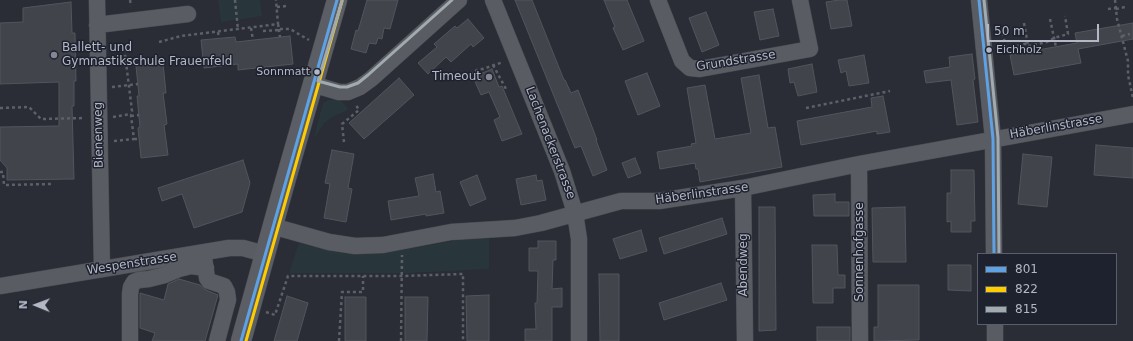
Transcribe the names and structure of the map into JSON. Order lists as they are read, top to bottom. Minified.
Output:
{"streets":{"street":["Grundstrasse","Häberlinstrasse","Bienenweg","Lachenackerstrasse","Sonnenhofgasse","Wespenstrasse","Abendweg"]},"crossings":[["Häberlinstrasse","Lachenackerstrasse"],["Häberlinstrasse","Sonnenhofgasse"],["Häberlinstrasse","Abendweg"],["Bienenweg","Wespenstrasse"]],"places":["Eichholz","Ballett- und Gymnastikschule Frauenfeld","Sonnmatt","Timeout"],"lines":["transit line 801","transit line 815","transit line 822"],"legend":["801","822","815"],"scale_bar":"50 m","north":"left"}
